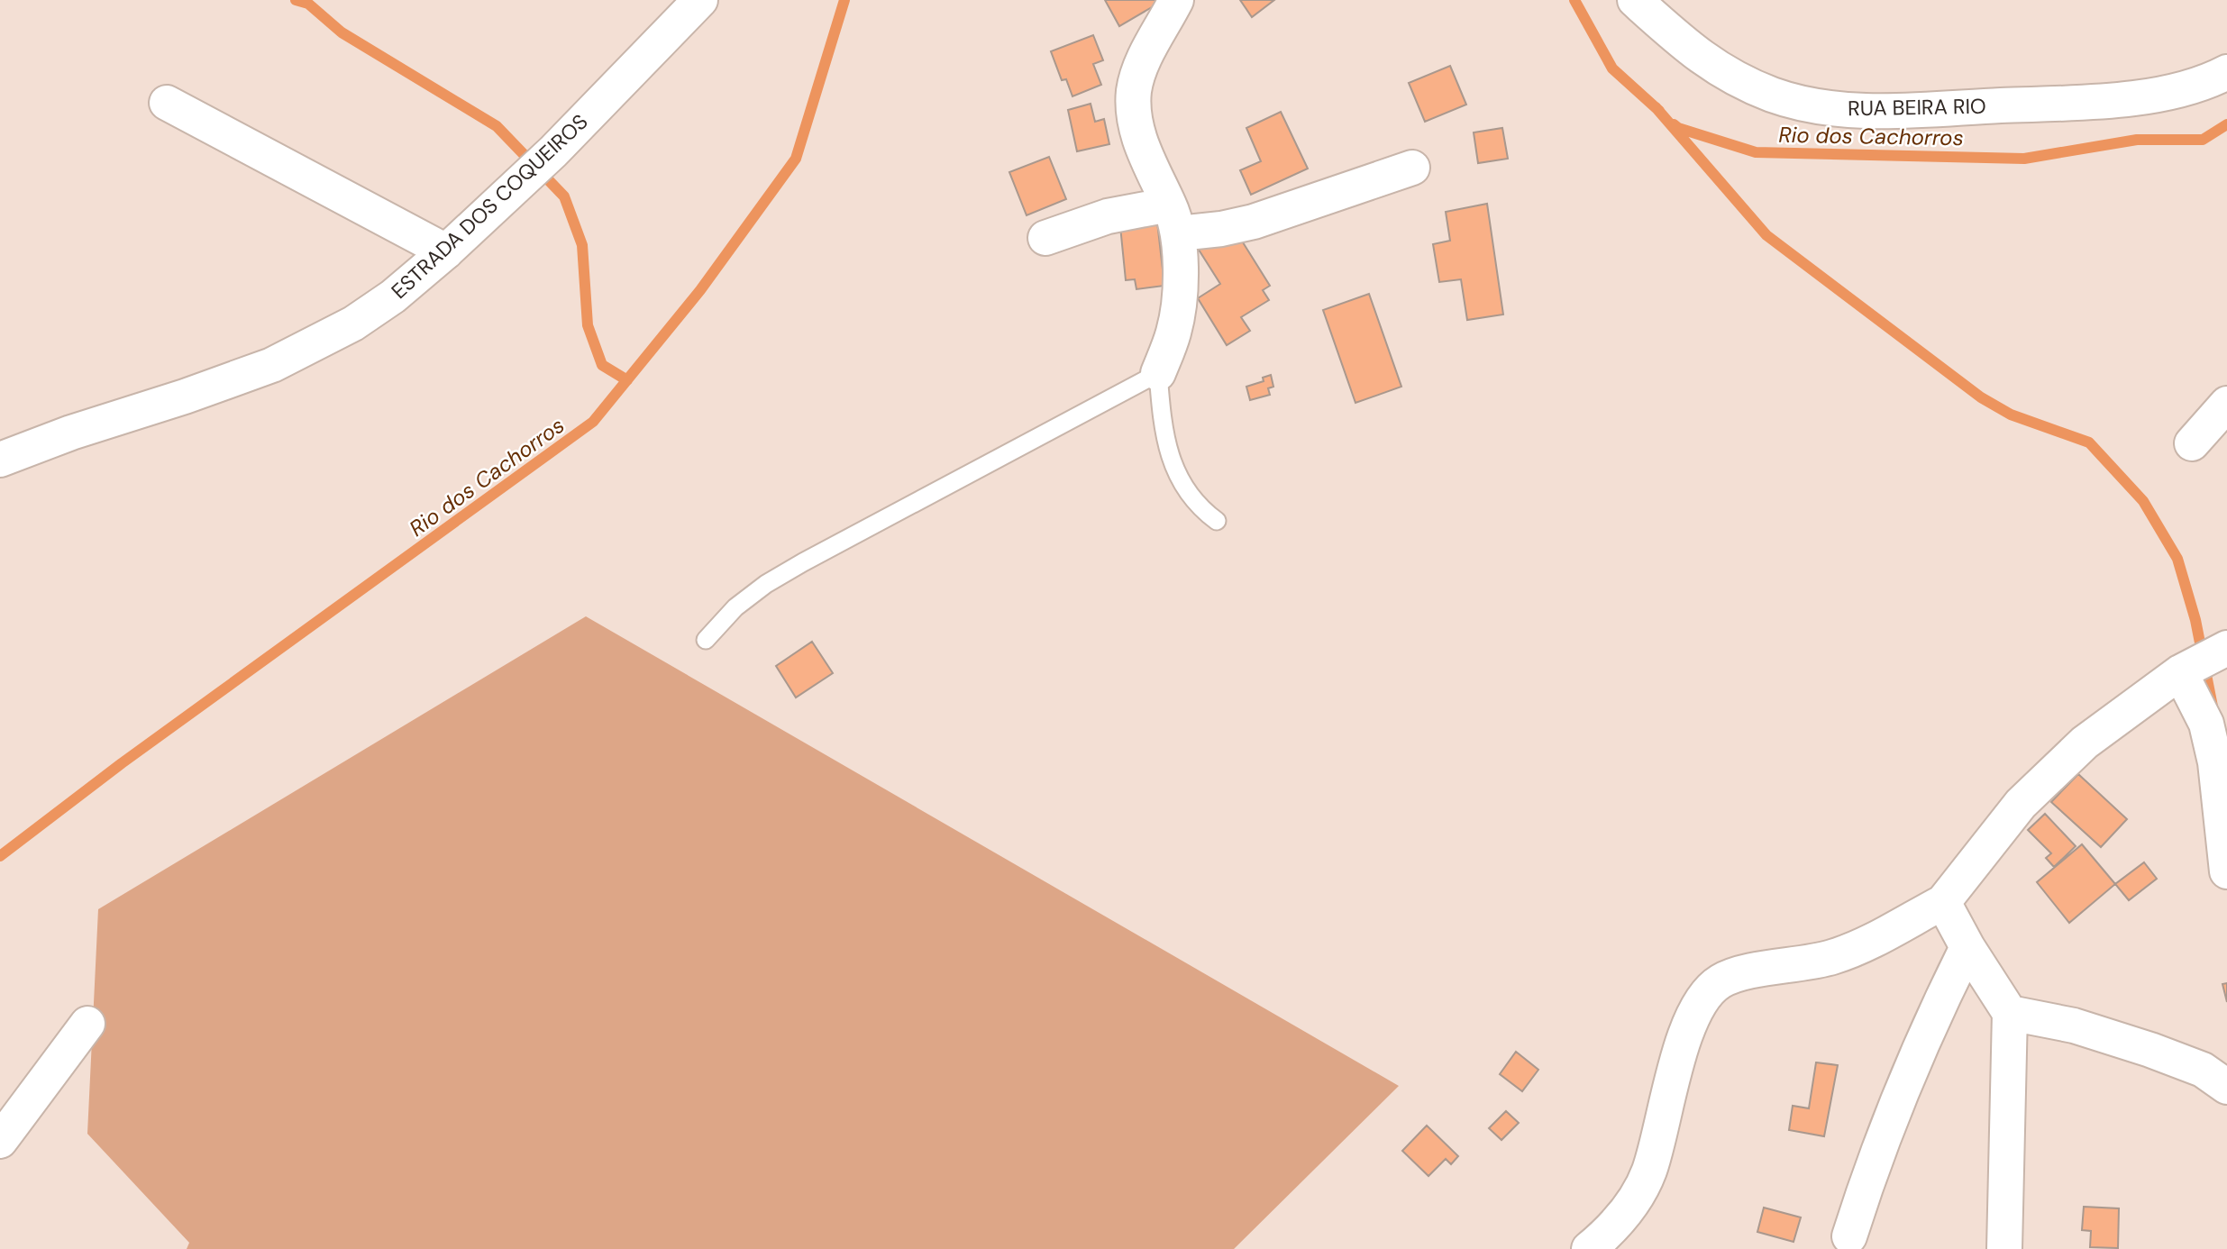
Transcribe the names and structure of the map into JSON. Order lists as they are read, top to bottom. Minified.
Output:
{"streets":{"street":["RUA BEIRA RIO","ESTRADA DOS COQUEIROS"]},"water":["Rio dos Cachorros"]}
